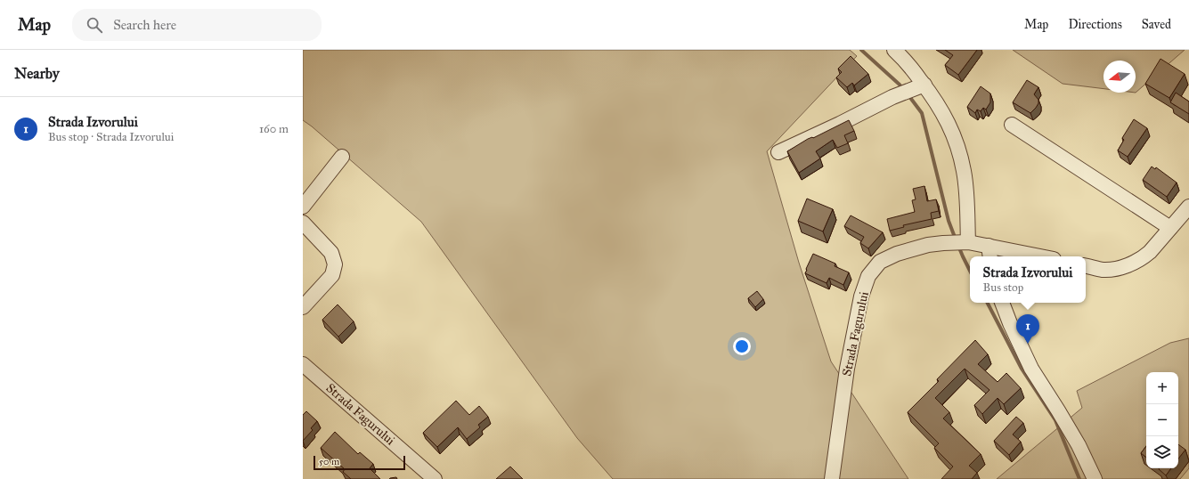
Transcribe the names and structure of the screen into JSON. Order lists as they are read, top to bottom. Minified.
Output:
{"streets":{"street":["Strada Fagurului"]},"scale_bar":"50 m","north":"left","page":{"header":"Map","search":"Search here","nav":["Map","Directions","Saved"],"heading":"Nearby","list":[{"mark":"1","name":"Strada Izvorului","note":"Bus stop · Strada Izvorului","value":"160 m"}],"popup":["Strada Izvorului","Bus stop"],"pins":"1","map_buttons":["+","−"],"scale":"50 m"}}
